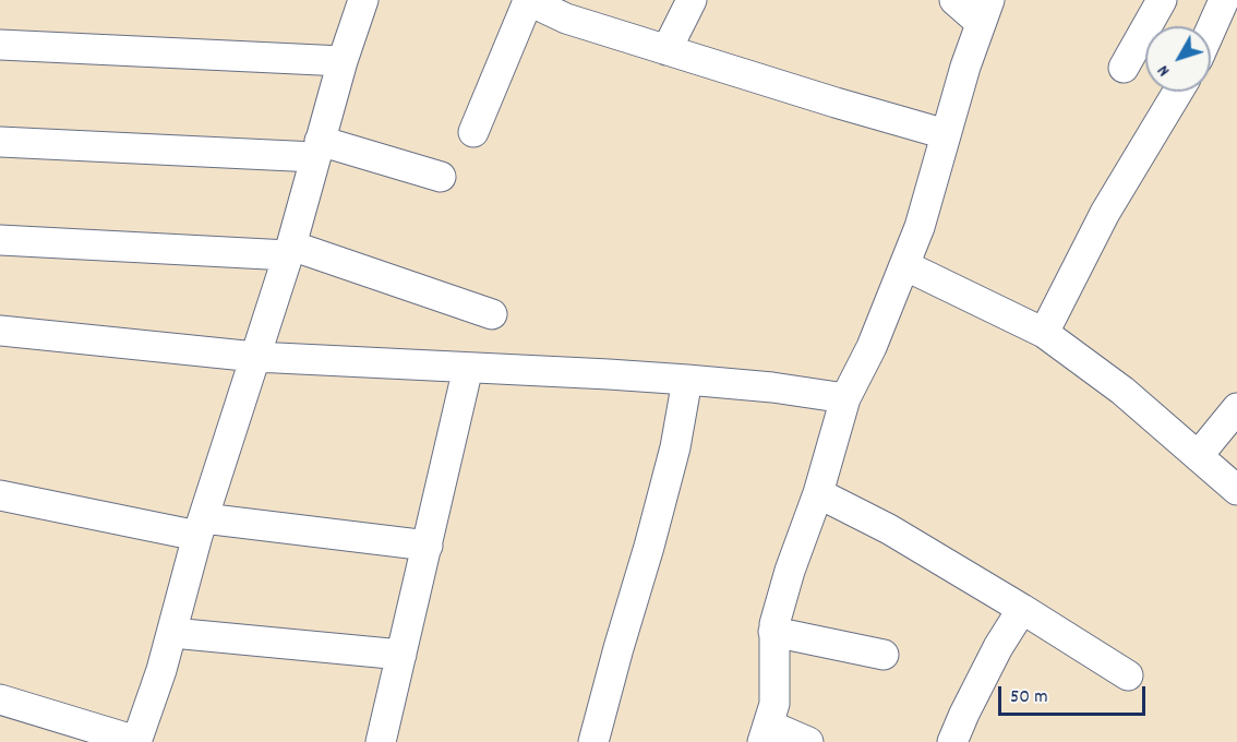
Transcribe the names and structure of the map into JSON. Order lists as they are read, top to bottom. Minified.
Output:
{"scale_bar":"50 m","north":"bottom left"}
